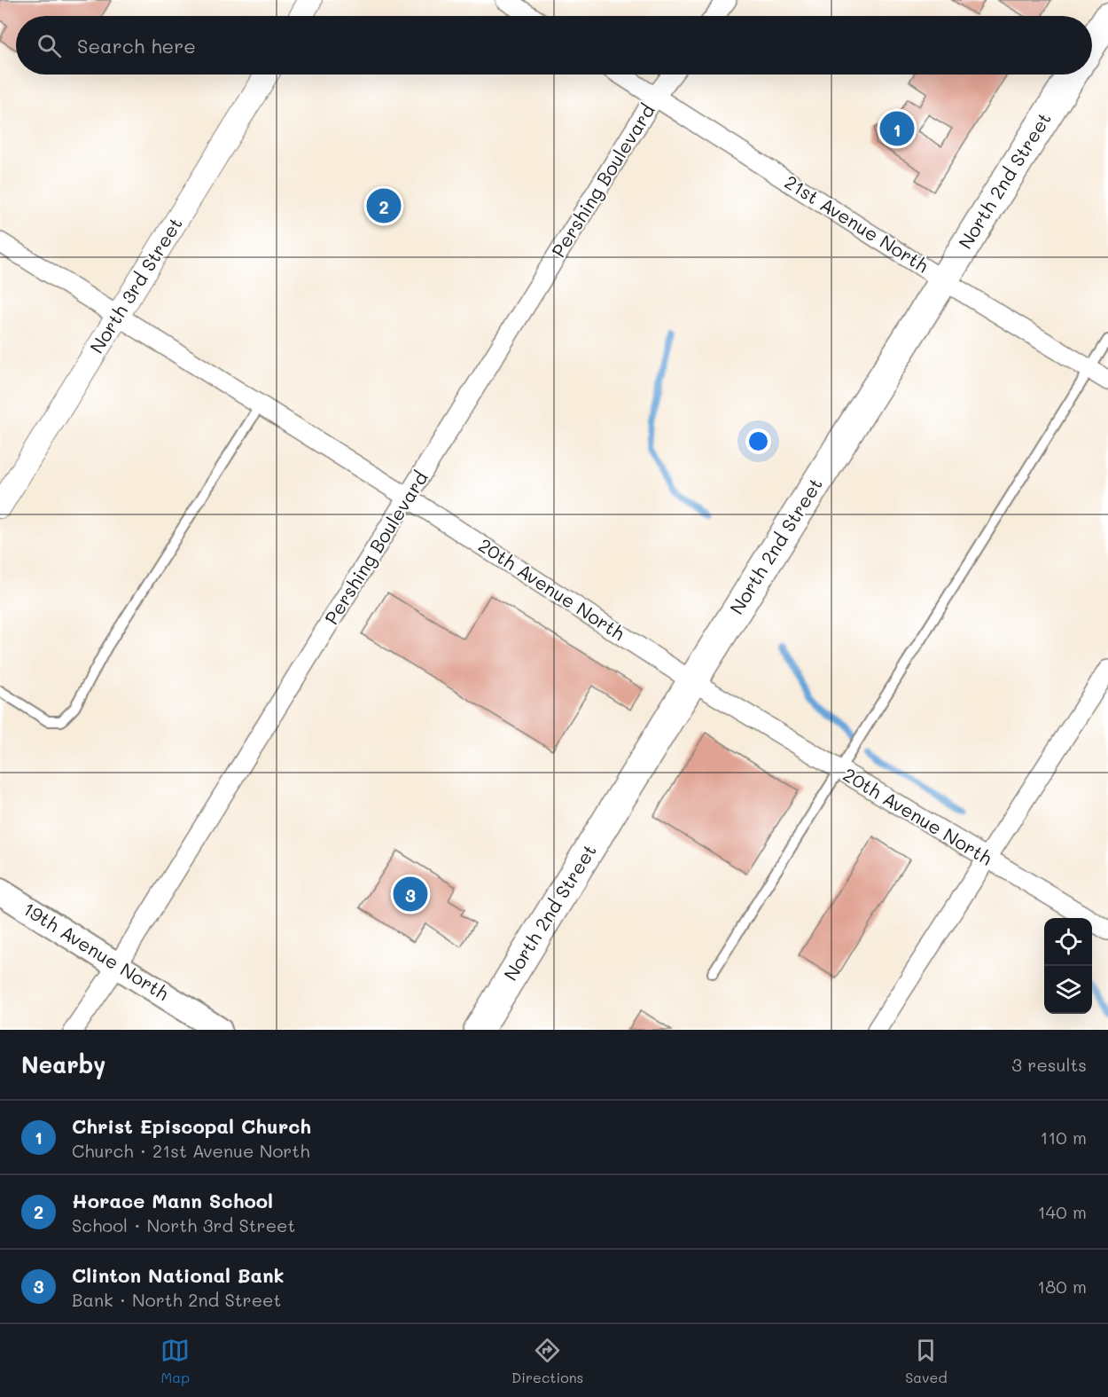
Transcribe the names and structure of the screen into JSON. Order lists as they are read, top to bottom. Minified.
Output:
{"streets":{"main road":["North 2nd Street","19th Avenue North"],"street":["Pershing Boulevard","21st Avenue North","North 3rd Street","20th Avenue North"]},"crossings":[["Pershing Boulevard","21st Avenue North"],["Pershing Boulevard","20th Avenue North"],["Pershing Boulevard","19th Avenue North"],["North 2nd Street","21st Avenue North"],["North 2nd Street","20th Avenue North"],["North 3rd Street","20th Avenue North"]],"page":{"search":"Search here","pins":["1","2","3"],"heading":["Nearby","3 results"],"list":[{"mark":"1","name":"Christ Episcopal Church","note":"Church · 21st Avenue North","value":"110 m"},{"mark":"2","name":"Horace Mann School","note":"School · North 3rd Street","value":"140 m"},{"mark":"3","name":"Clinton National Bank","note":"Bank · North 2nd Street","value":"180 m"}],"nav":["Map","Directions","Saved"]}}
